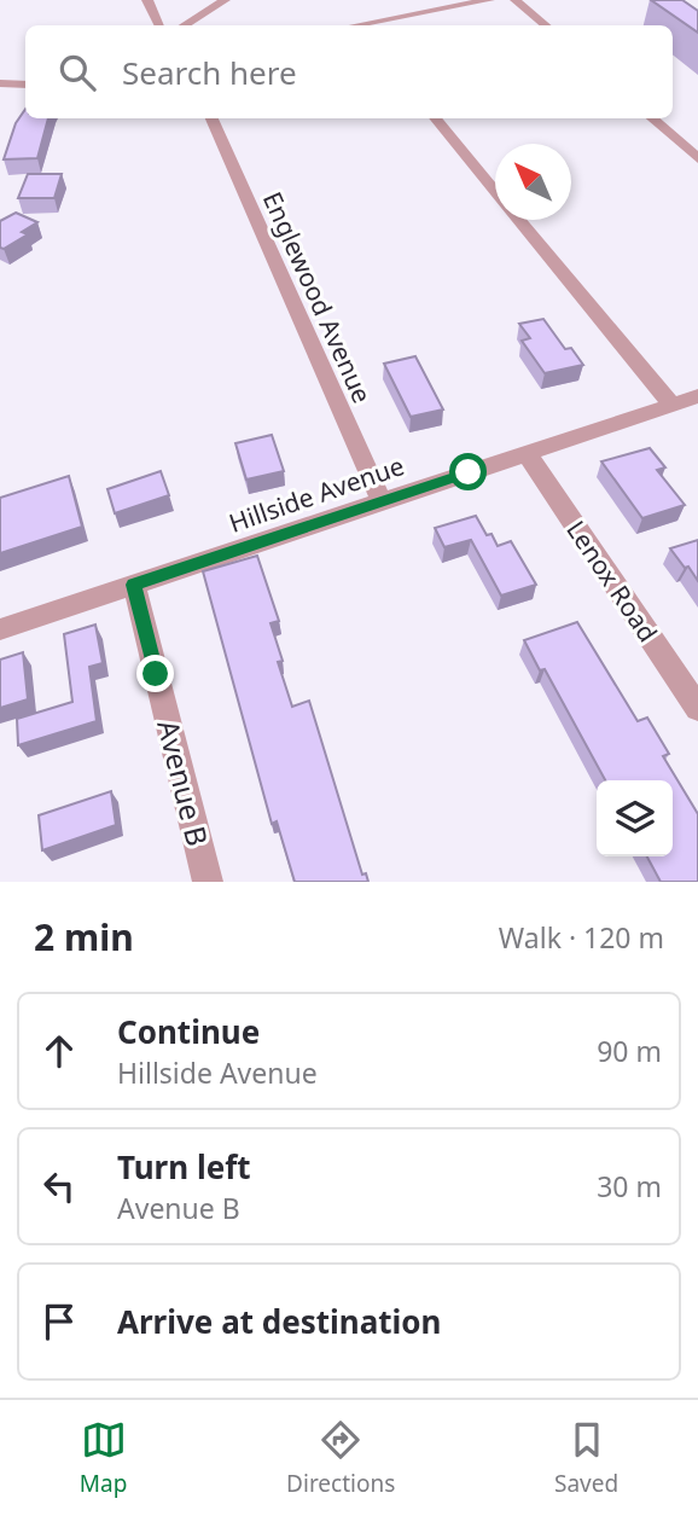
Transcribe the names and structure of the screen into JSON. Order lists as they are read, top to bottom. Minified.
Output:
{"streets":{"street":["Englewood Avenue","Hillside Avenue","Lenox Road","Avenue B"]},"crossings":[["Englewood Avenue","Hillside Avenue"],["Hillside Avenue","Lenox Road"],["Hillside Avenue","Avenue B"]],"north":"top left","page":{"search":"Search here","heading":["2 min","Walk · 120 m"],"list":[["Continue","Hillside Avenue","90 m"],["Turn left","Avenue B","30 m"],"Arrive at destination"],"nav":["Map","Directions","Saved"]}}
